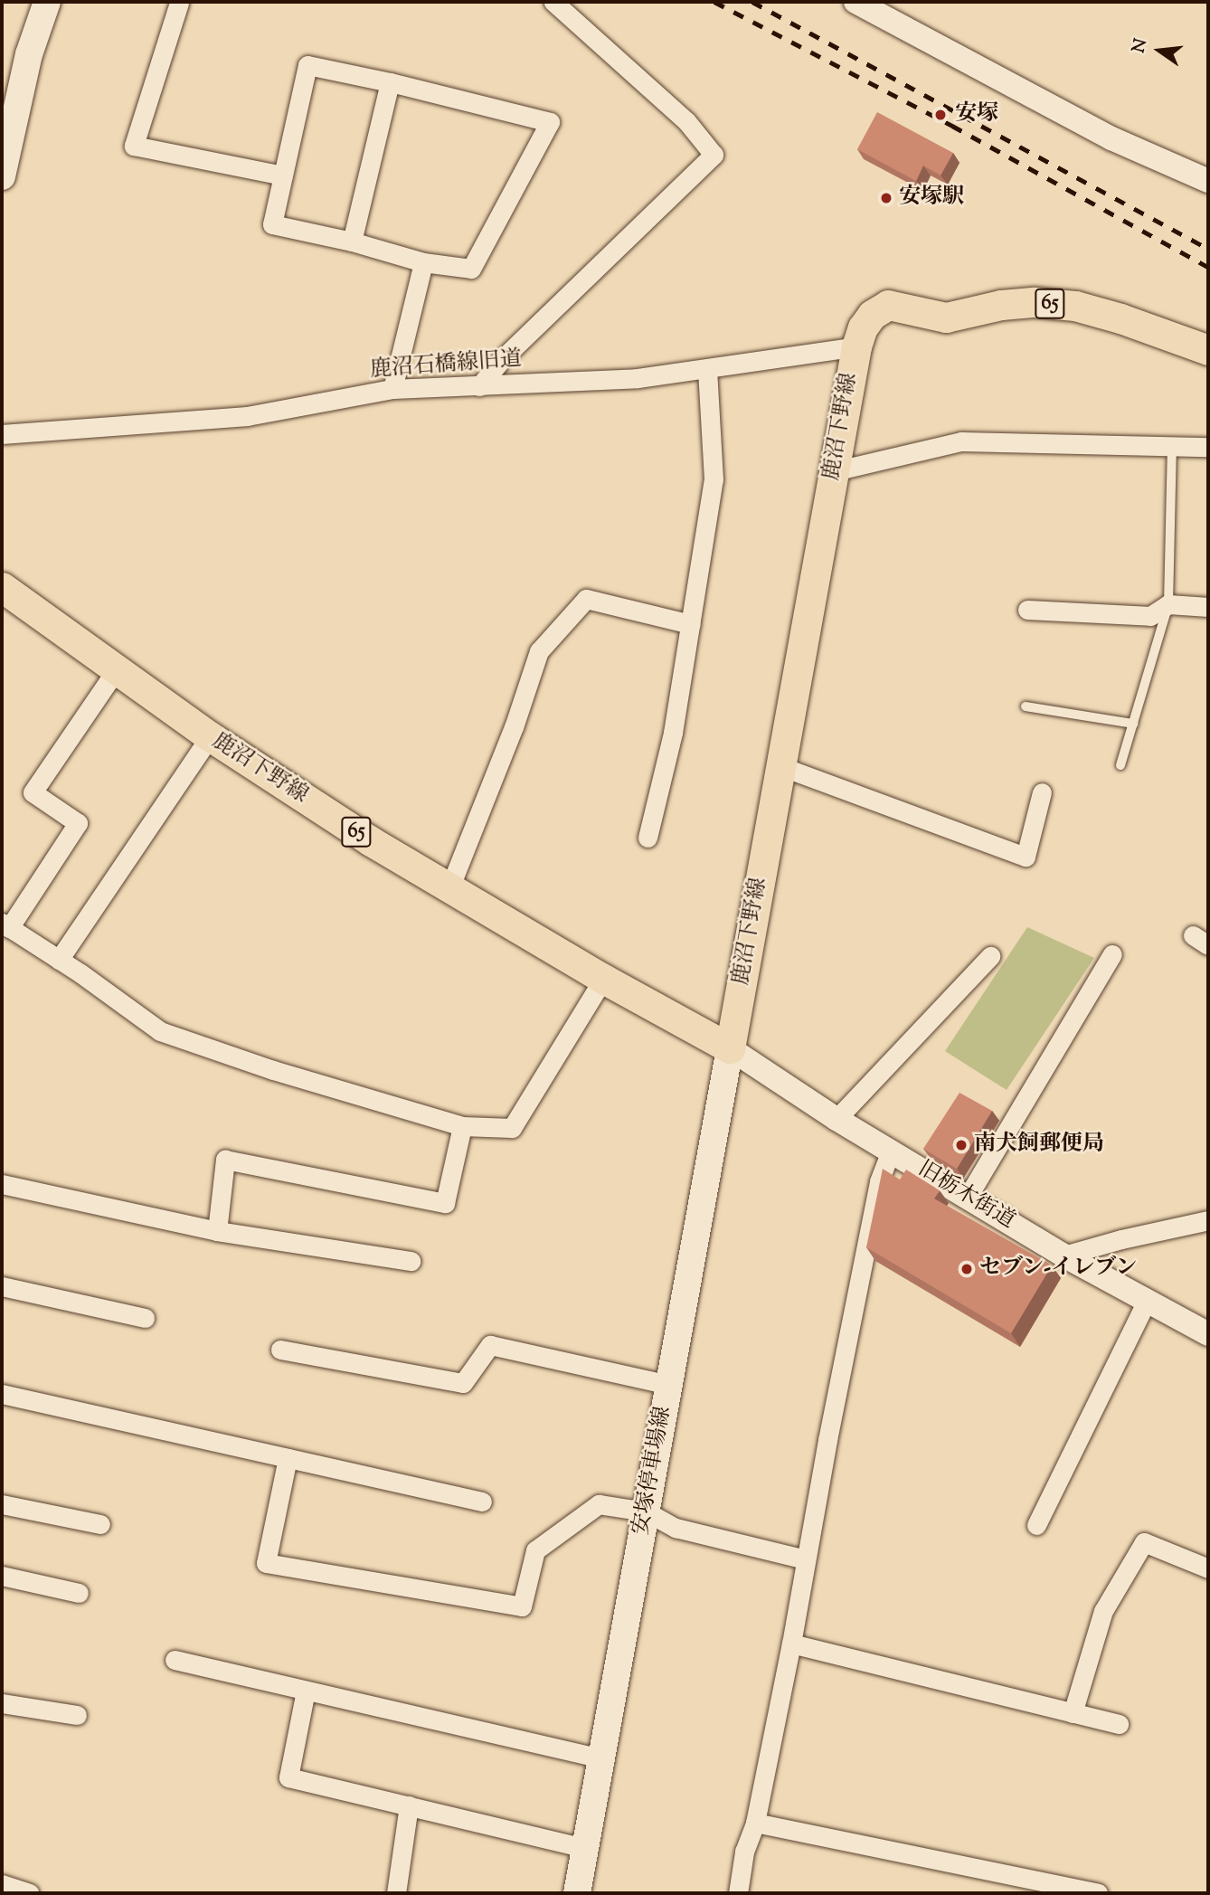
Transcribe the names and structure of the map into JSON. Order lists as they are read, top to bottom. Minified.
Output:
{"streets":{"main road":["65","鹿沼下野線","安塚停車場線"],"street":["鹿沼石橋線旧道","旧栃木街道"]},"crossings":[["鹿沼石橋線旧道","鹿沼下野線"],["鹿沼下野線","旧栃木街道"],["鹿沼下野線","安塚停車場線"],["旧栃木街道","安塚停車場線"]],"places":["安塚","安塚駅","南犬飼郵便局","セブン-イレブン"],"north":"left"}
